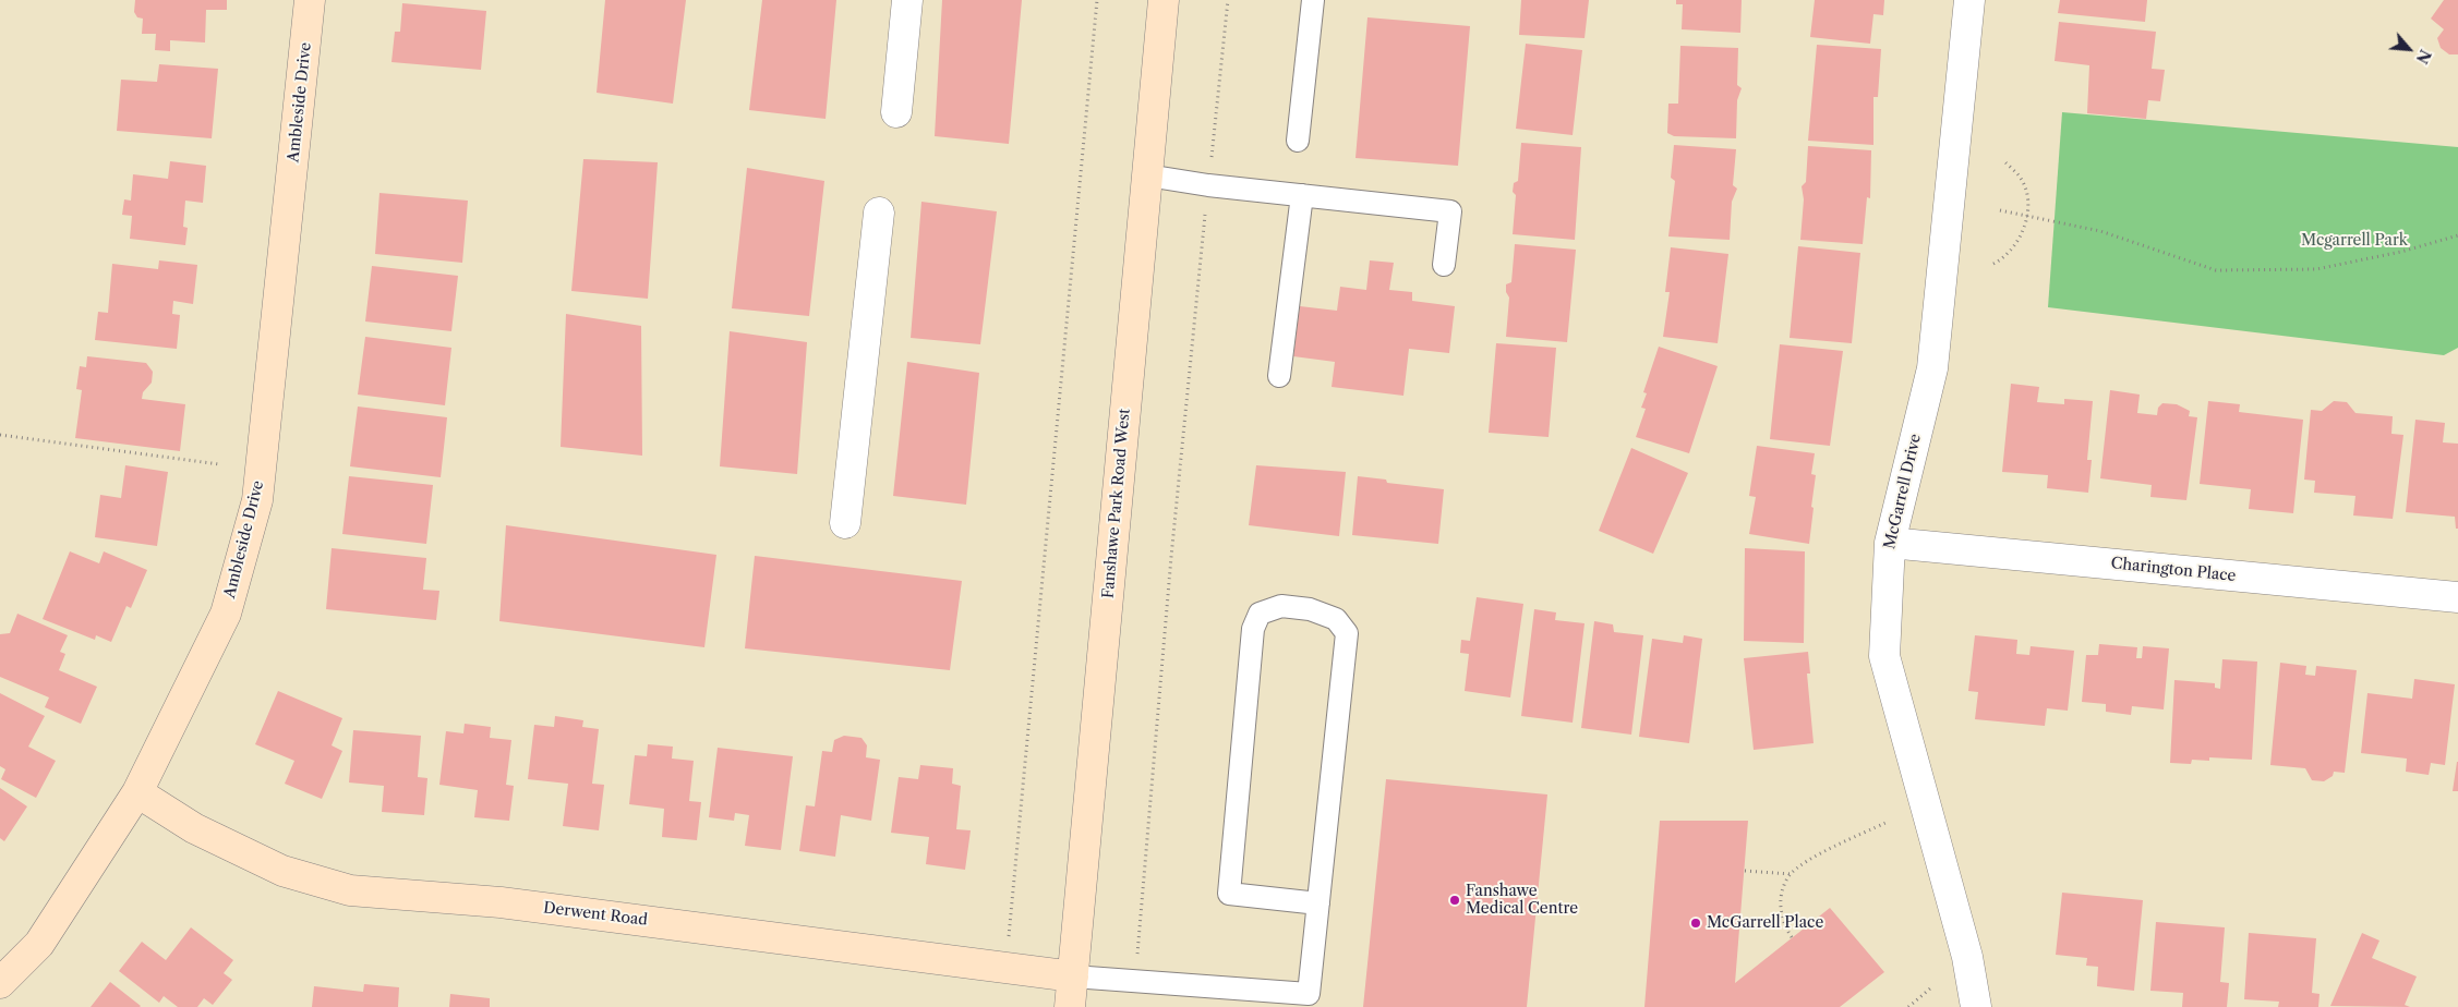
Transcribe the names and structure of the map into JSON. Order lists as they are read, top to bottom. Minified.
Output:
{"streets":{"street":["Ambleside Drive","McGarrell Drive","Fanshawe Park Road West","Charington Place","Derwent Road"]},"crossings":[["Ambleside Drive","Derwent Road"],["McGarrell Drive","Charington Place"],["Fanshawe Park Road West","Derwent Road"]],"parks":["Mcgarrell Park"],"places":["Fanshawe Medical Centre","McGarrell Place"],"north":"bottom right"}
